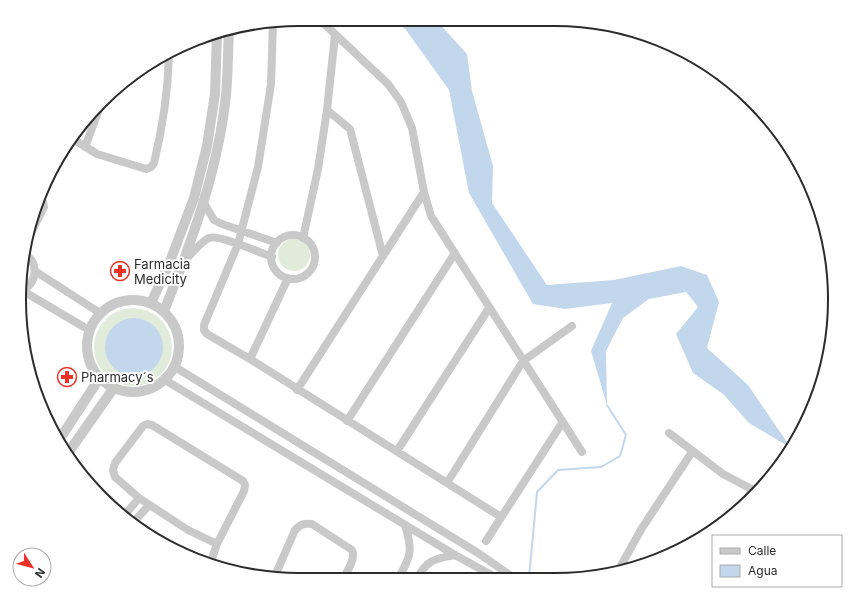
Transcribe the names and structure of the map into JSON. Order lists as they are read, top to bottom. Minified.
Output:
{"places":{"pharmacy":["Farmacia Medicity","Pharmacy´s"]},"legend":["Calle","Agua"],"north":"bottom right"}
